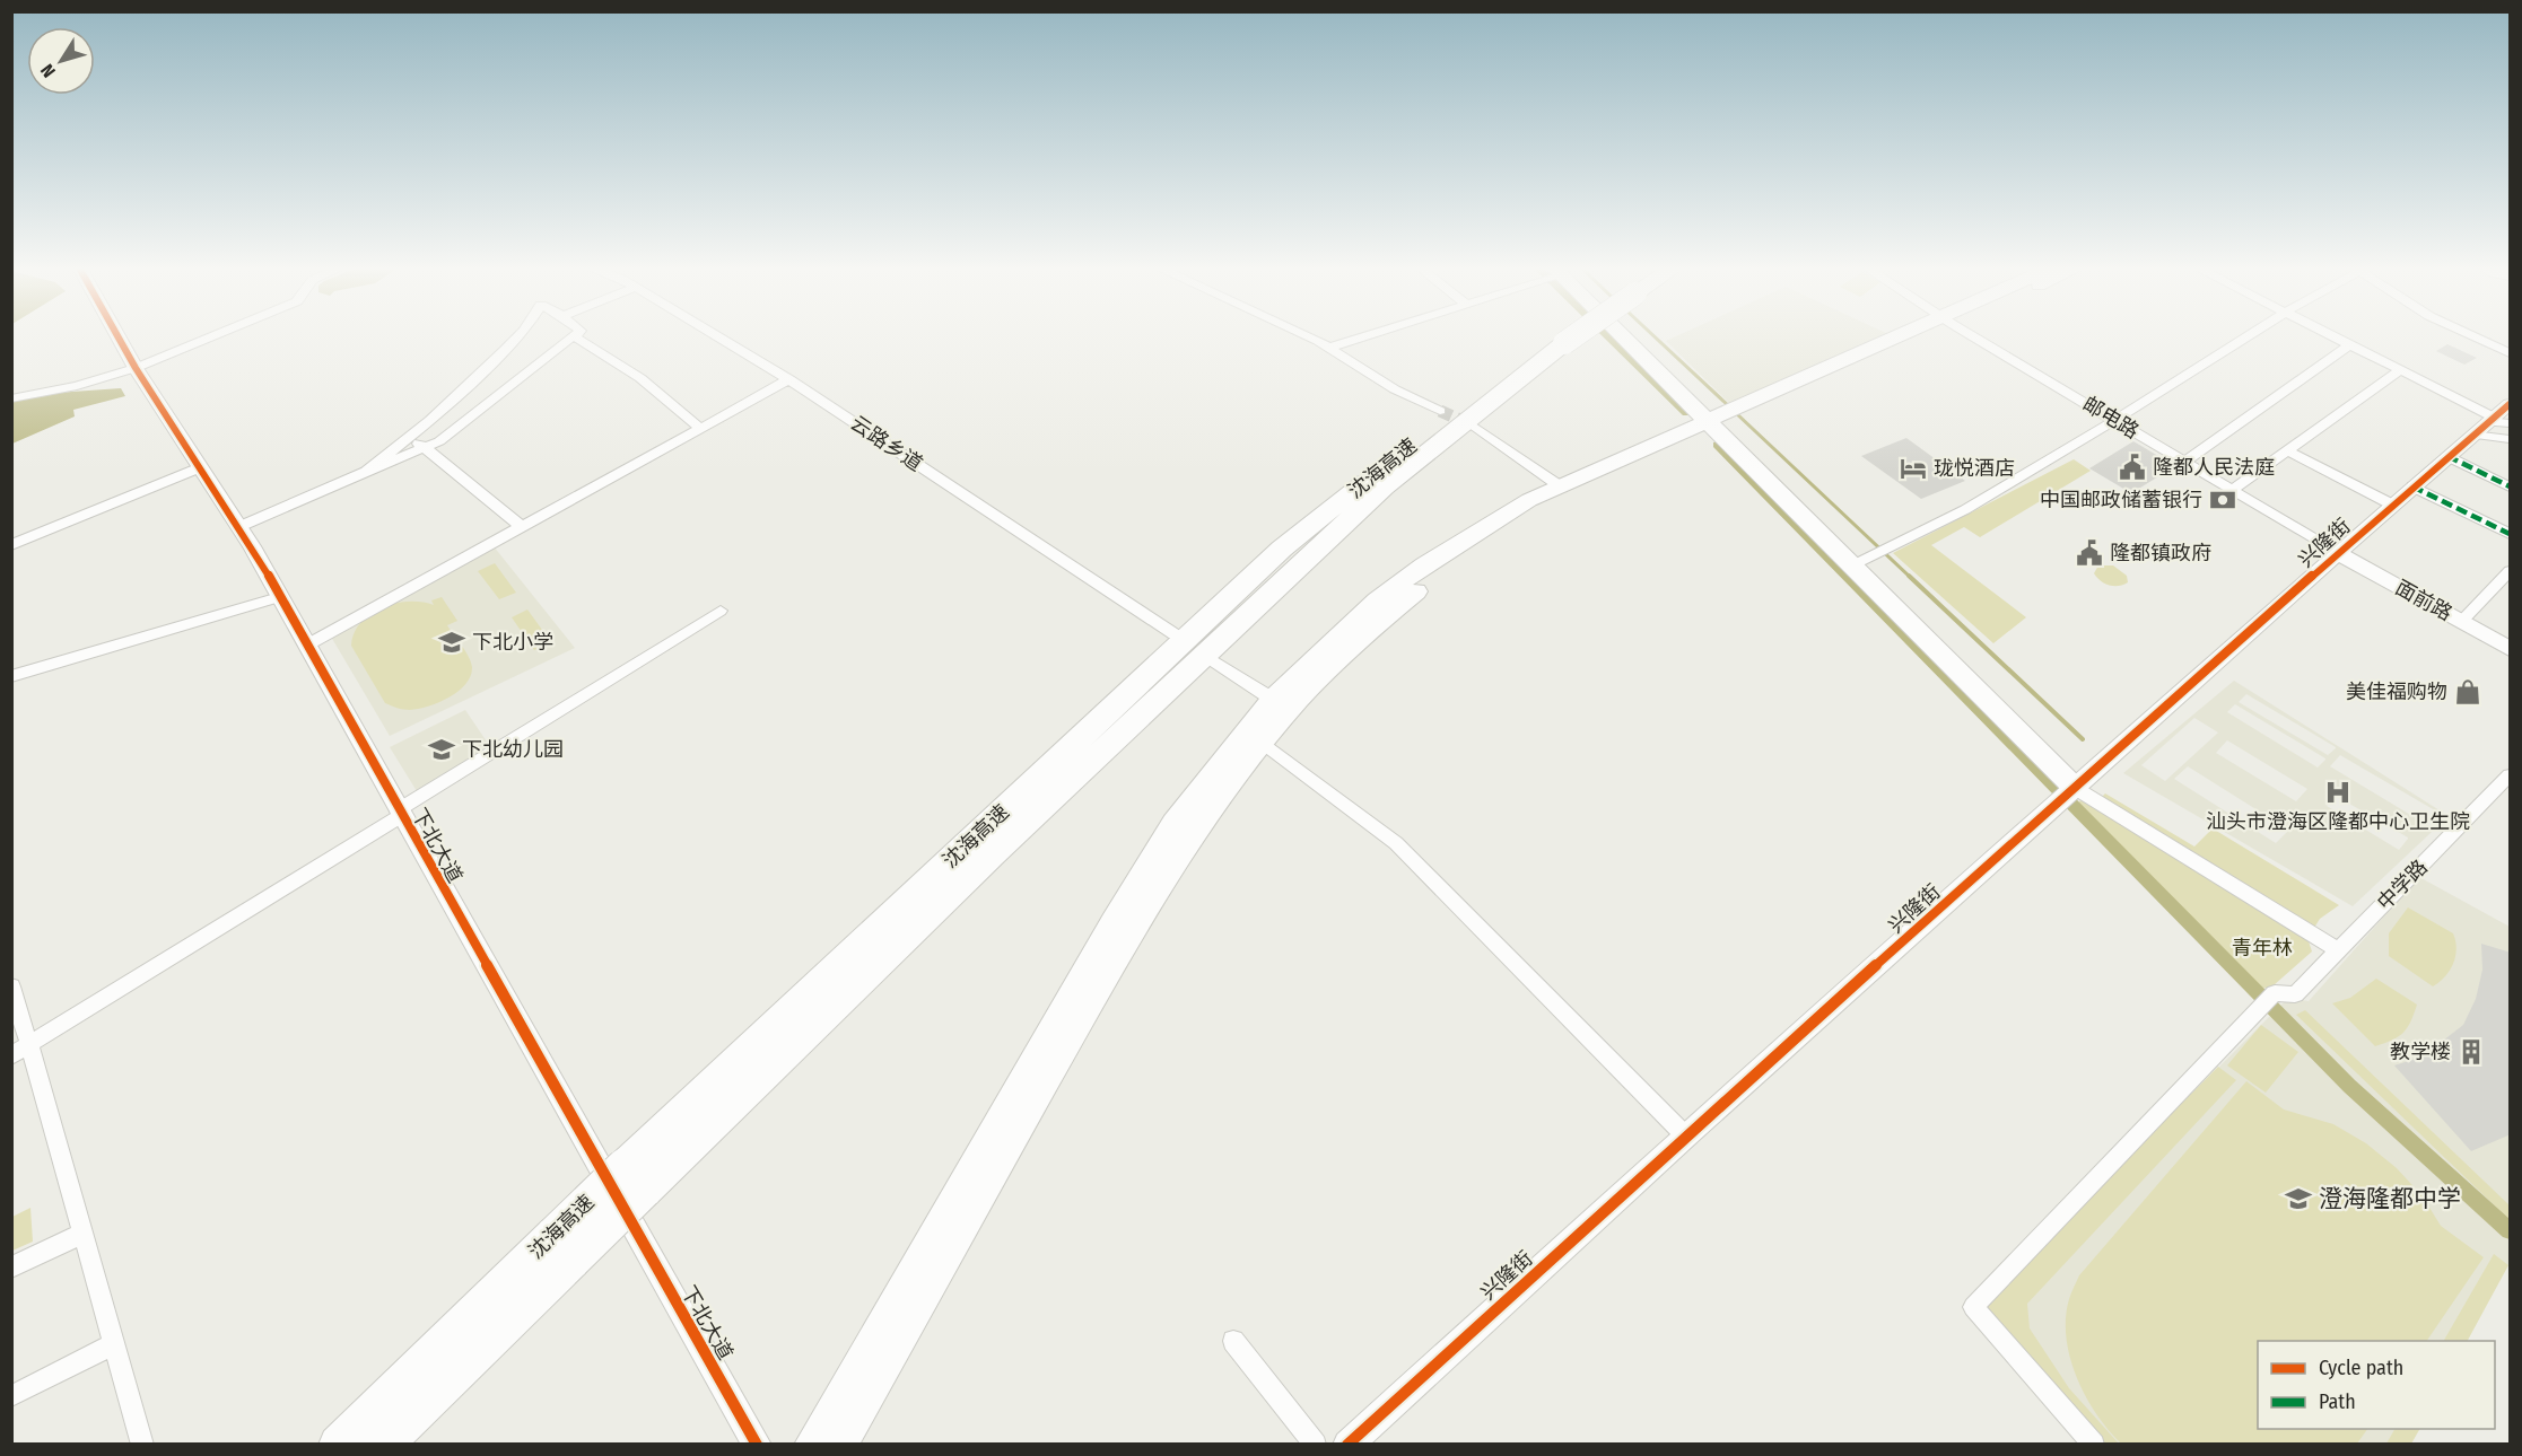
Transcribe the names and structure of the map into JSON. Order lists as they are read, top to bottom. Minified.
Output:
{"streets":{"highway":["沈海高速"],"street":["邮电路","云路乡道","兴隆街","面前路","下北大道","中学路"]},"crossings":[["邮电路","兴隆街"],["邮电路","面前路"],["兴隆街","面前路"]],"parks":["青年林"],"places":{"public building":["隆都人民法庭","隆都镇政府"],"hotel":["珑悦酒店"],"bank":["中国邮政储蓄银行"],"school or university":["下北小学","下北幼儿园","澄海隆都中学"],"shop":["美佳福购物"],"hospital":["汕头市澄海区隆都中心卫生院"],"building":["教学楼"]},"legend":["Cycle path","Path"],"north":"bottom left"}
